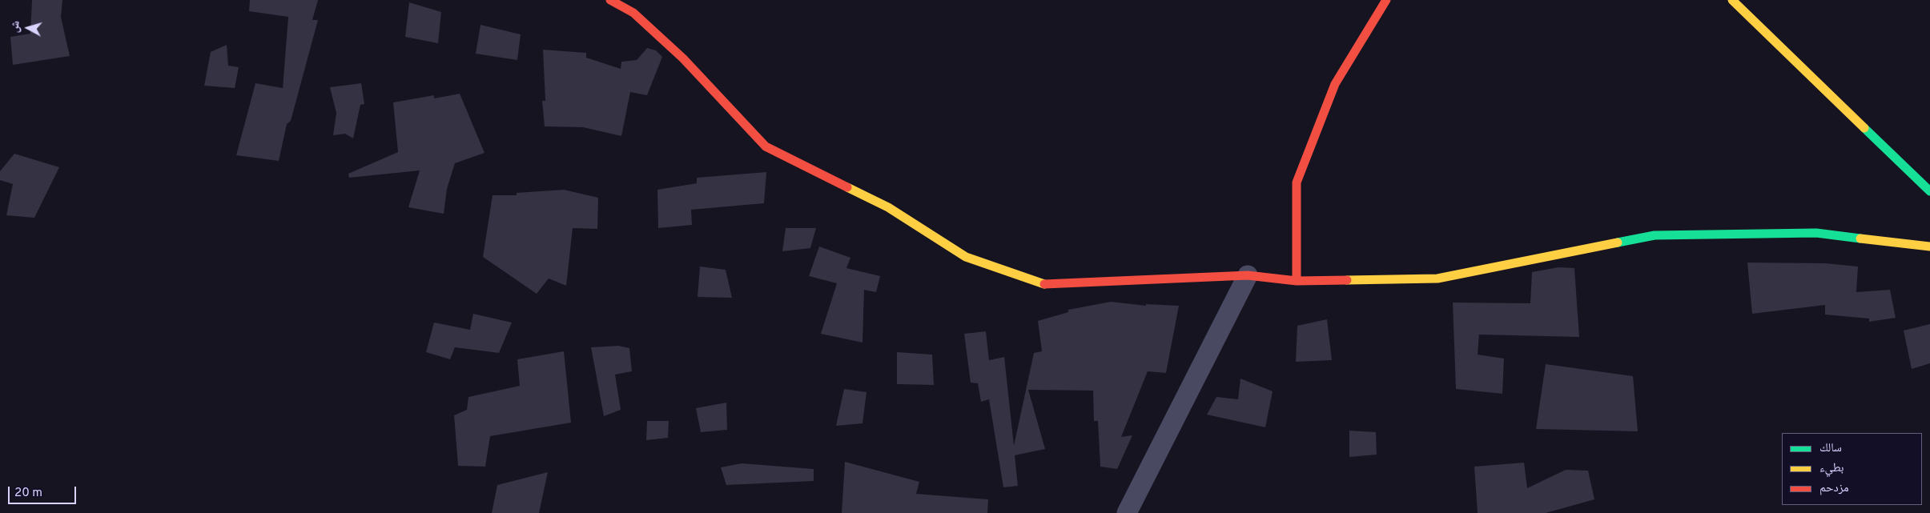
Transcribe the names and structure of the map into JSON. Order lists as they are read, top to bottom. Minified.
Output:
{"legend":["سالك","بطيء","مزدحم"],"scale_bar":"20 m","north":"left"}
